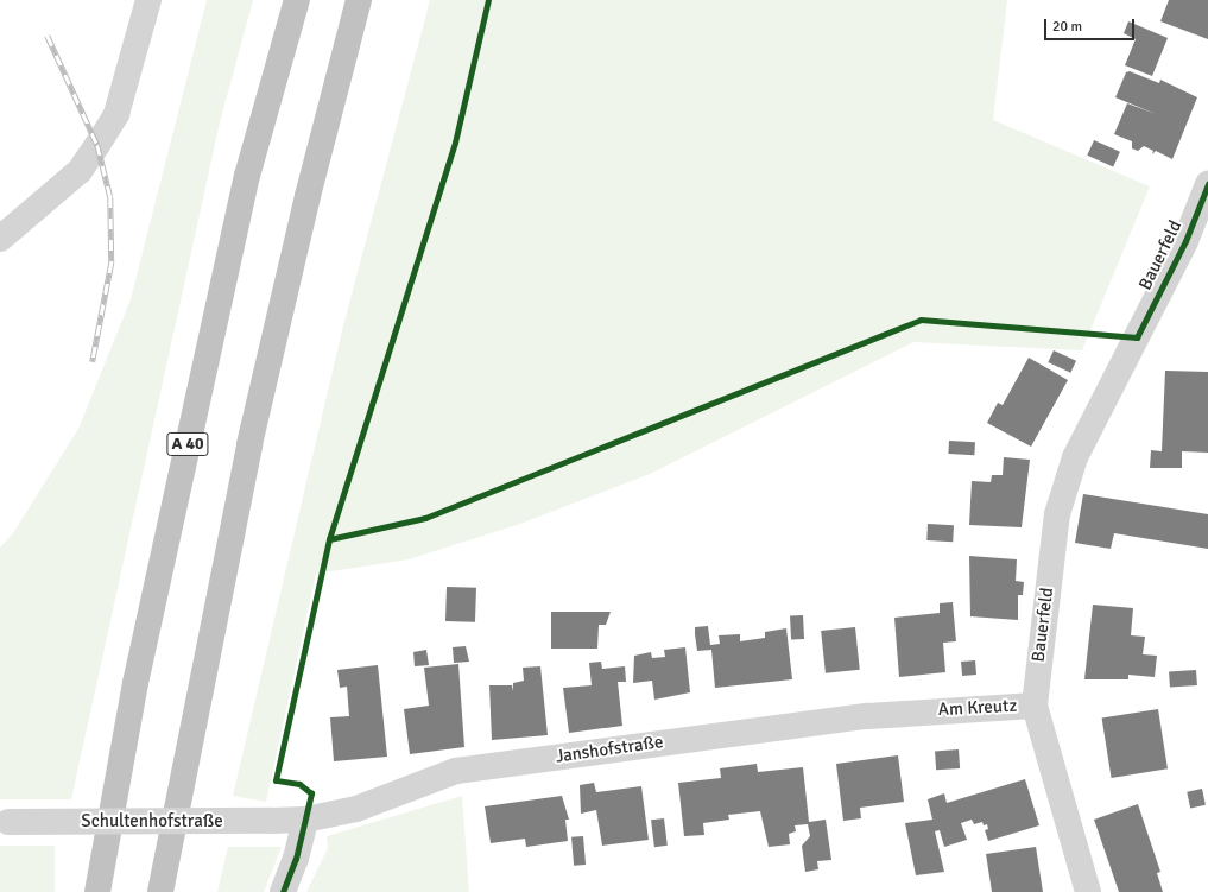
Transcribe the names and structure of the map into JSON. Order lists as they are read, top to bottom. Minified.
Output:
{"streets":{"highway":["A 40"],"street":["Bauerfeld","Am Kreutz","Janshofstraße","Schultenhofstraße"]},"crossings":[["Bauerfeld","Am Kreutz"],["Am Kreutz","Janshofstraße"],["Janshofstraße","Schultenhofstraße"]],"scale_bar":"20 m"}
